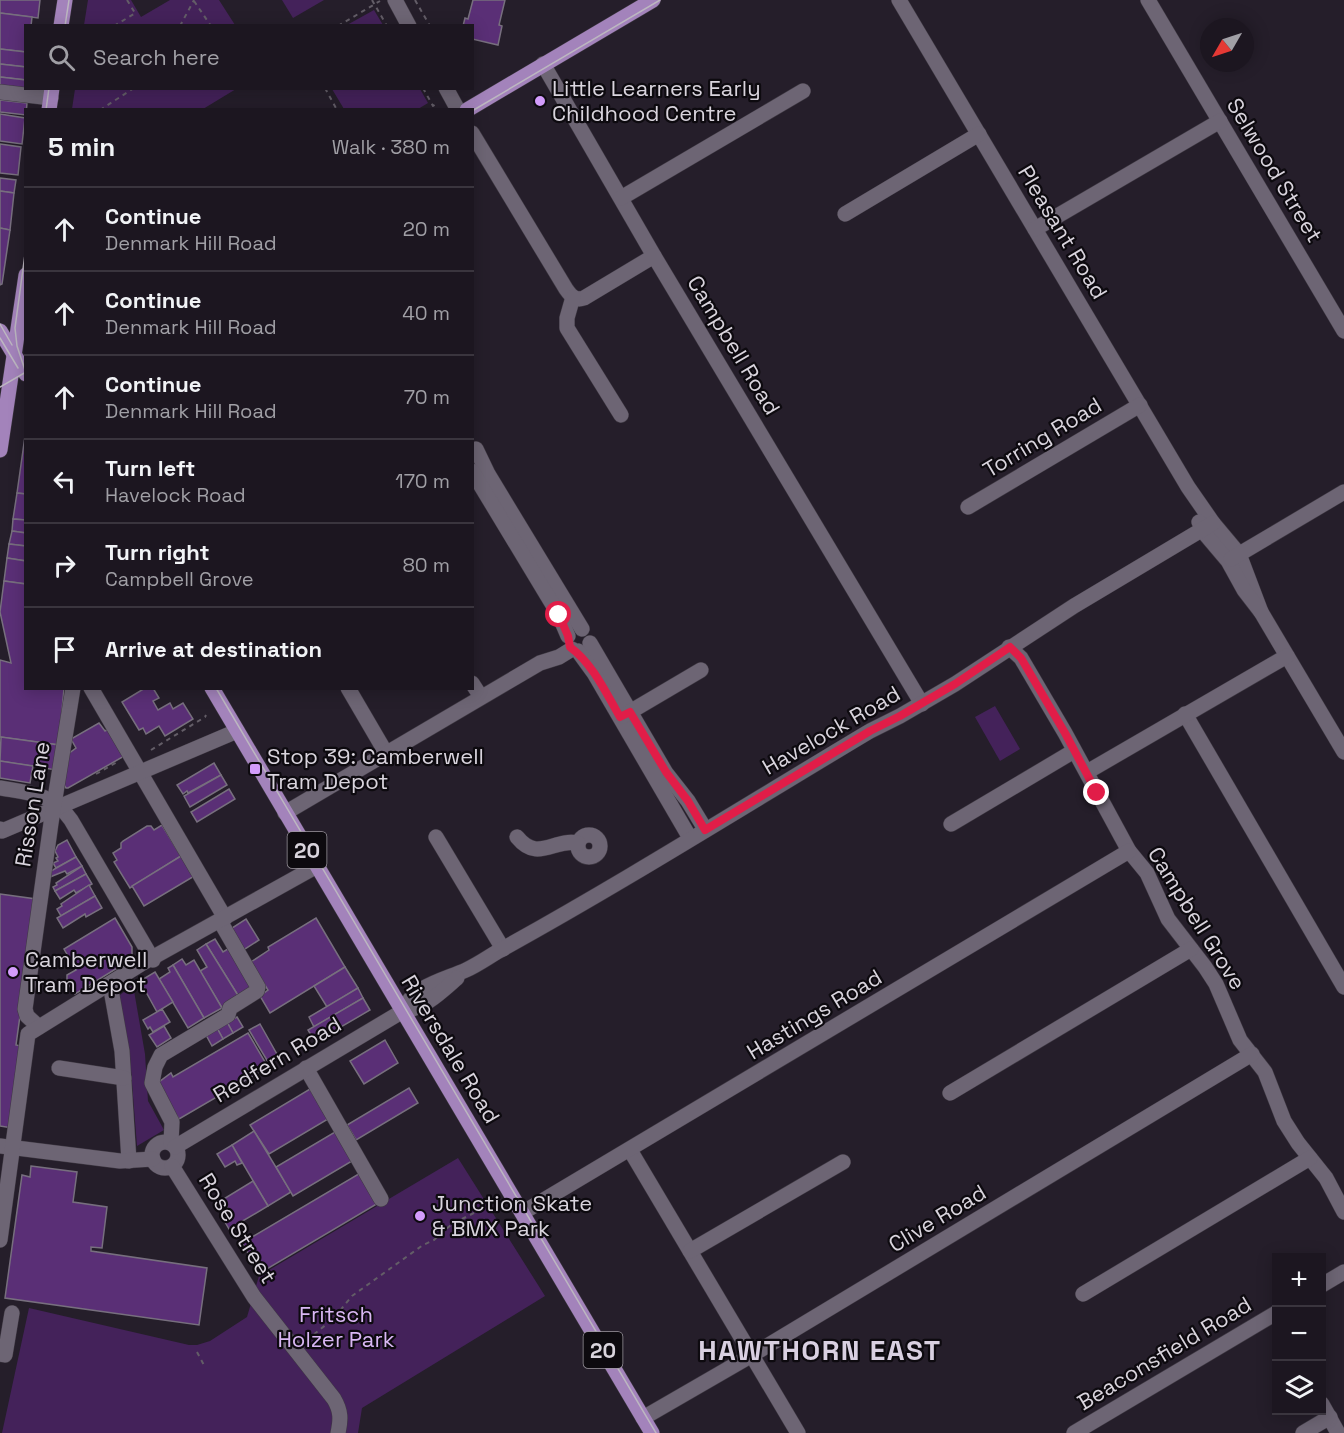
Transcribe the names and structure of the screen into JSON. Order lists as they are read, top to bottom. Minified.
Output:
{"streets":{"main road":["20","Riversdale Road"],"street":["Selwood Street","Pleasant Road","Campbell Road","Torring Road","Havelock Road","Risson Lane","Campbell Grove","Hastings Road","Redfern Road","Clive Road","Rose Street","Beaconsfield Road"]},"crossings":[["Pleasant Road","Torring Road"],["Pleasant Road","Havelock Road"],["Campbell Road","Havelock Road"],["Havelock Road","Campbell Grove"],["Havelock Road","Riversdale Road"],["Havelock Road","Redfern Road"],["Campbell Grove","Hastings Road"],["Campbell Grove","Clive Road"],["Hastings Road","Riversdale Road"],["Riversdale Road","Redfern Road"],["Riversdale Road","Clive Road"],["Redfern Road","Rose Street"]],"districts":["HAWTHORN EAST"],"parks":["Fritsch Holzer Park"],"places":{"other":["Little Learners Early Childhood Centre","Camberwell Tram Depot","Junction Skate & BMX Park"],"transit":["Stop 39: Camberwell Tram Depot"]},"north":"bottom left","page":{"search":"Search here","heading":["5 min","Walk · 380 m"],"list":[["Continue","Denmark Hill Road","20 m"],["Continue","Denmark Hill Road","40 m"],["Continue","Denmark Hill Road","70 m"],["Turn left","Havelock Road","170 m"],["Turn right","Campbell Grove","80 m"],"Arrive at destination"],"map_buttons":["+","−"]}}
